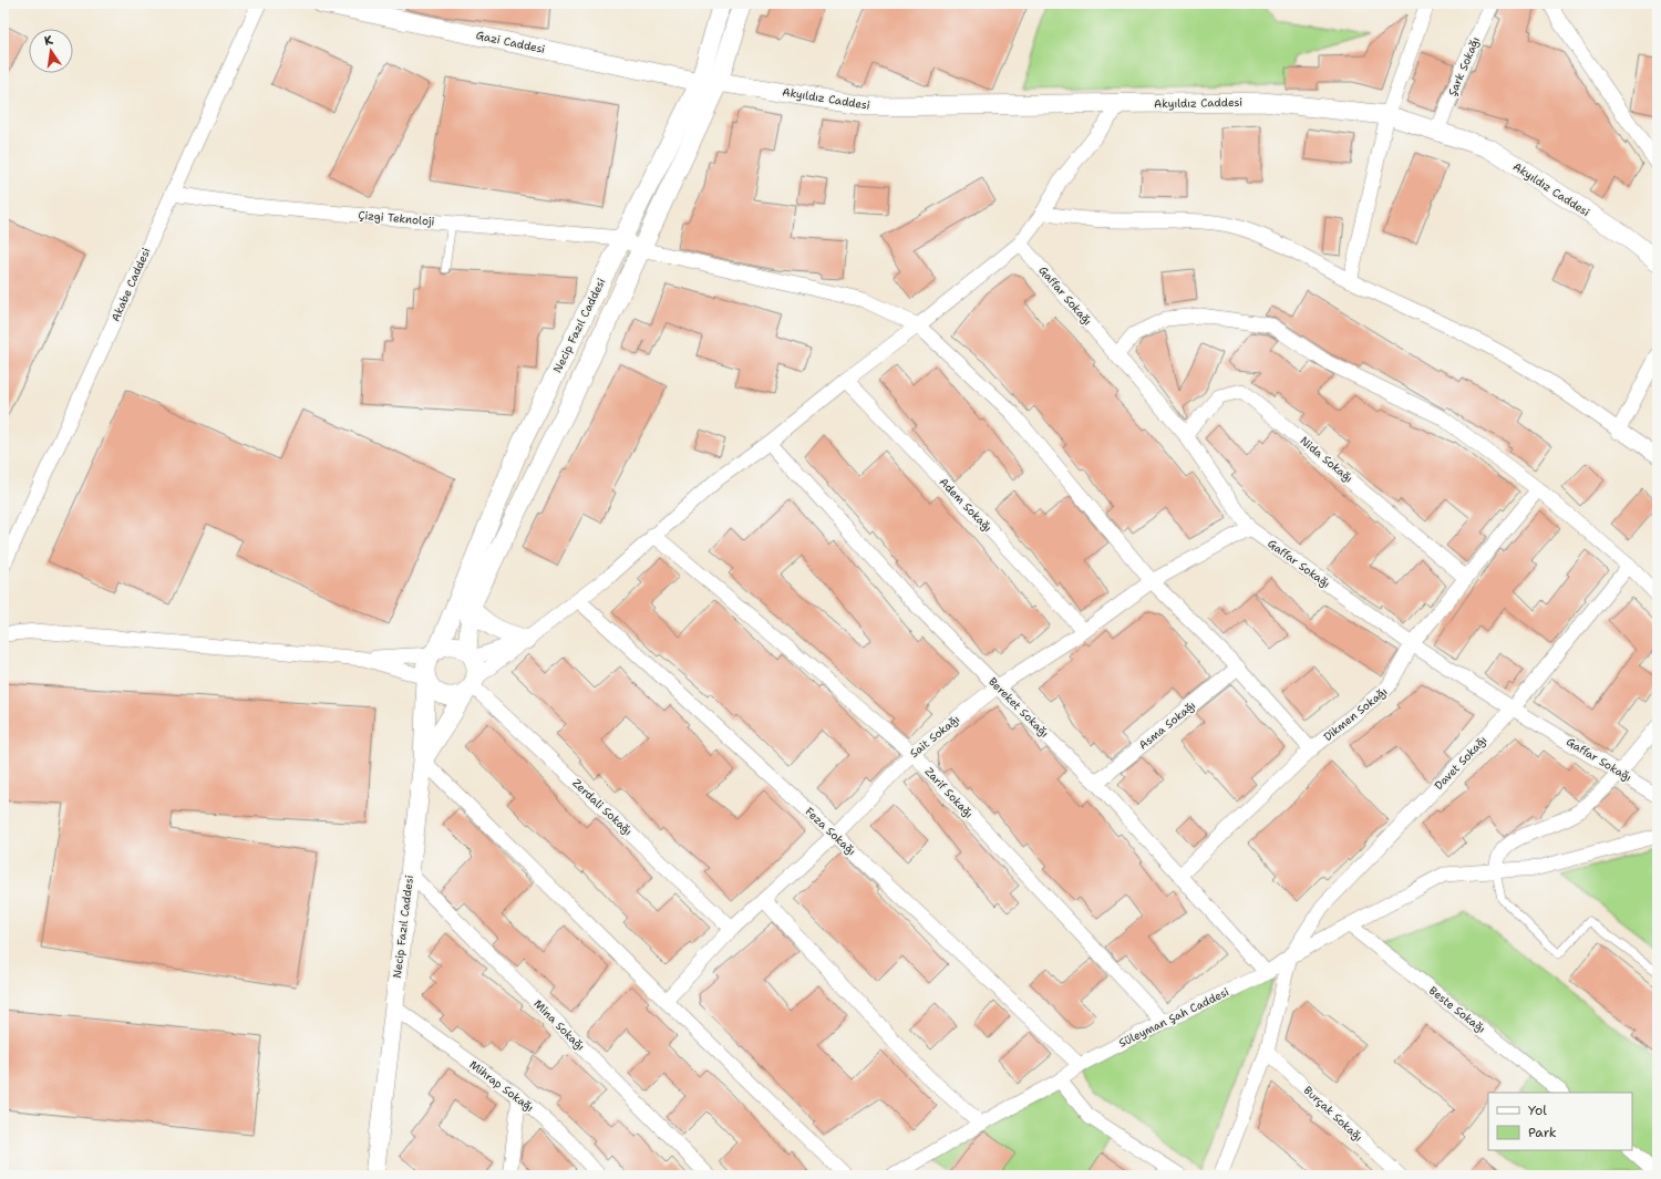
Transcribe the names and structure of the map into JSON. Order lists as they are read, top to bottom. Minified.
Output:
{"streets":{"street":["Gazi Caddesi","Şark Sokağı","Akyıldız Caddesi","Çizgi Teknoloji","Akabe Caddesi","Gaffar Sokağı","Necip Fazıl Caddesi","Nida Sokağı","Adem Sokağı","Bereket Sokağı","Dikmen Sokağı","Asma Sokağı","Sait Sokağı","Davet Sokağı","Zarif Sokağı","Zerdali Sokağı","Feza Sokağı","Beste Sokağı","Süleyman Şah Caddesi","Mina Sokağı","Mihrap Sokağı","Burçak Sokağı"]},"crossings":[["Gazi Caddesi","Akyıldız Caddesi"],["Gazi Caddesi","Necip Fazıl Caddesi"],["Şark Sokağı","Akyıldız Caddesi"],["Akyıldız Caddesi","Necip Fazıl Caddesi"],["Çizgi Teknoloji","Akabe Caddesi"],["Çizgi Teknoloji","Necip Fazıl Caddesi"],["Gaffar Sokağı","Nida Sokağı"],["Gaffar Sokağı","Dikmen Sokağı"],["Gaffar Sokağı","Sait Sokağı"],["Gaffar Sokağı","Davet Sokağı"],["Necip Fazıl Caddesi","Zerdali Sokağı"],["Necip Fazıl Caddesi","Mina Sokağı"],["Necip Fazıl Caddesi","Mihrap Sokağı"],["Nida Sokağı","Dikmen Sokağı"],["Adem Sokağı","Sait Sokağı"],["Bereket Sokağı","Dikmen Sokağı"],["Bereket Sokağı","Asma Sokağı"],["Bereket Sokağı","Sait Sokağı"],["Bereket Sokağı","Süleyman Şah Caddesi"],["Sait Sokağı","Zarif Sokağı"],["Sait Sokağı","Zerdali Sokağı"],["Sait Sokağı","Feza Sokağı"],["Davet Sokağı","Süleyman Şah Caddesi"],["Zarif Sokağı","Süleyman Şah Caddesi"],["Feza Sokağı","Süleyman Şah Caddesi"]],"legend":["Yol","Park"],"north":"top"}
